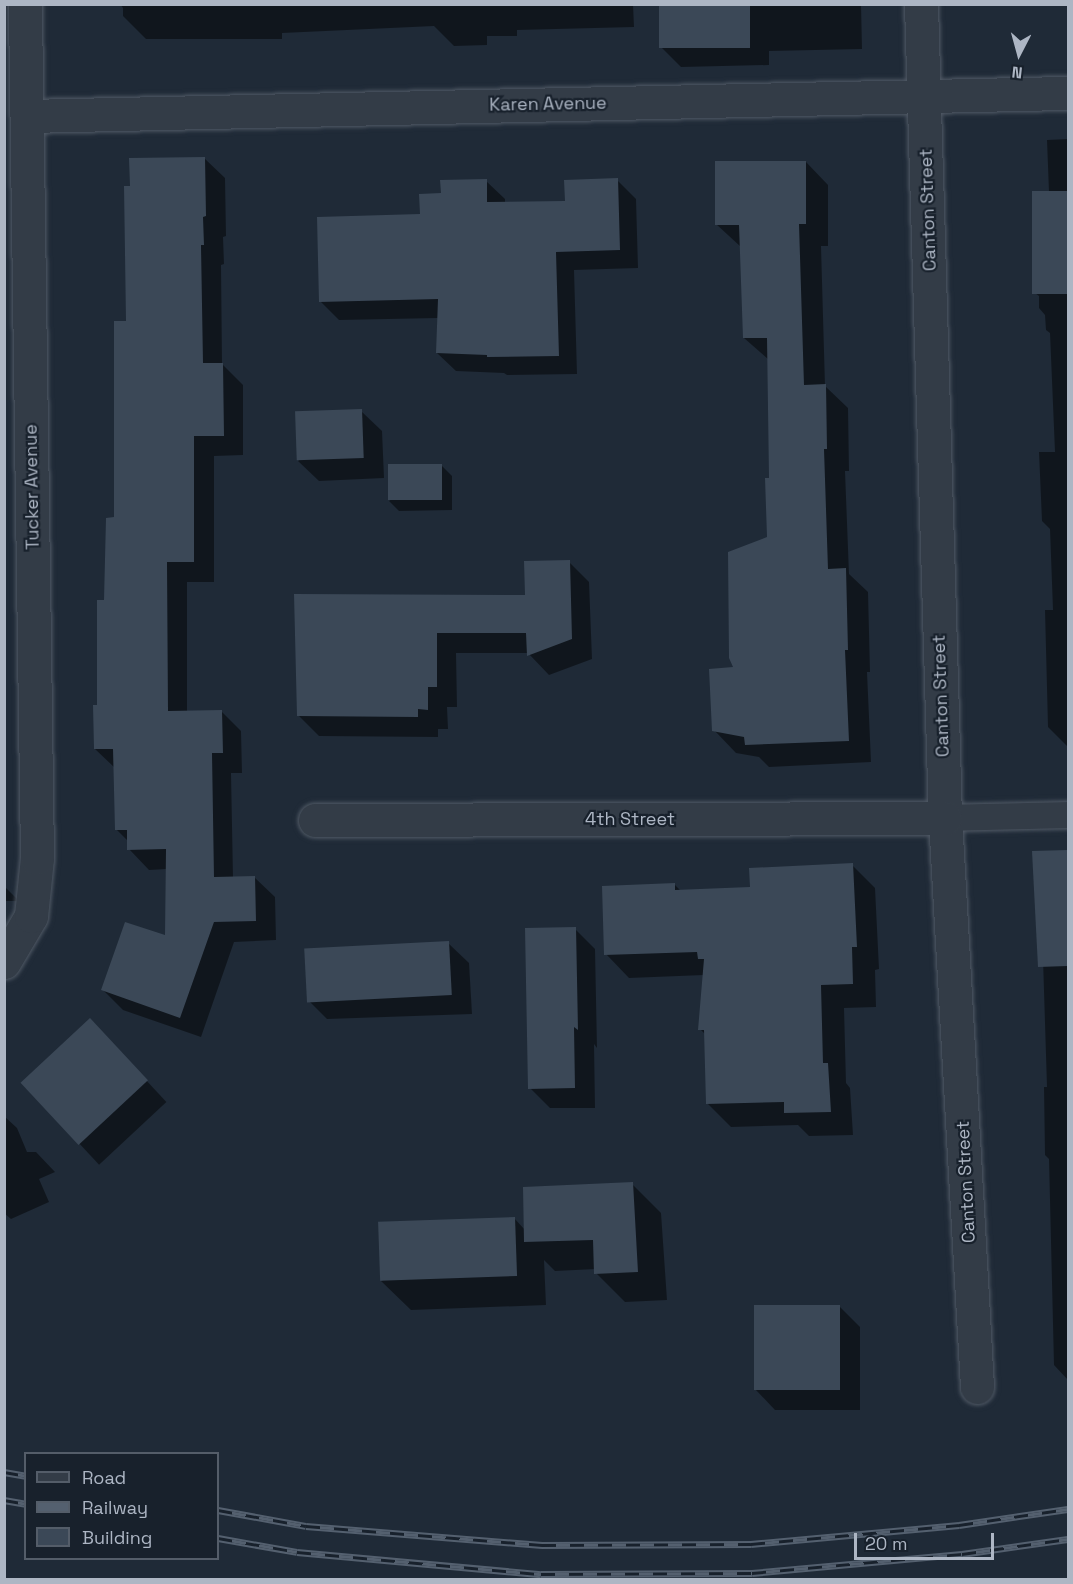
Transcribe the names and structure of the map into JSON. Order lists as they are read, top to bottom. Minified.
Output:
{"streets":{"street":["Karen Avenue","Canton Street","Tucker Avenue","4th Street"]},"crossings":[["Karen Avenue","Canton Street"],["Karen Avenue","Tucker Avenue"],["Canton Street","4th Street"]],"legend":["Road","Railway","Building"],"scale_bar":"20 m","north":"bottom"}
